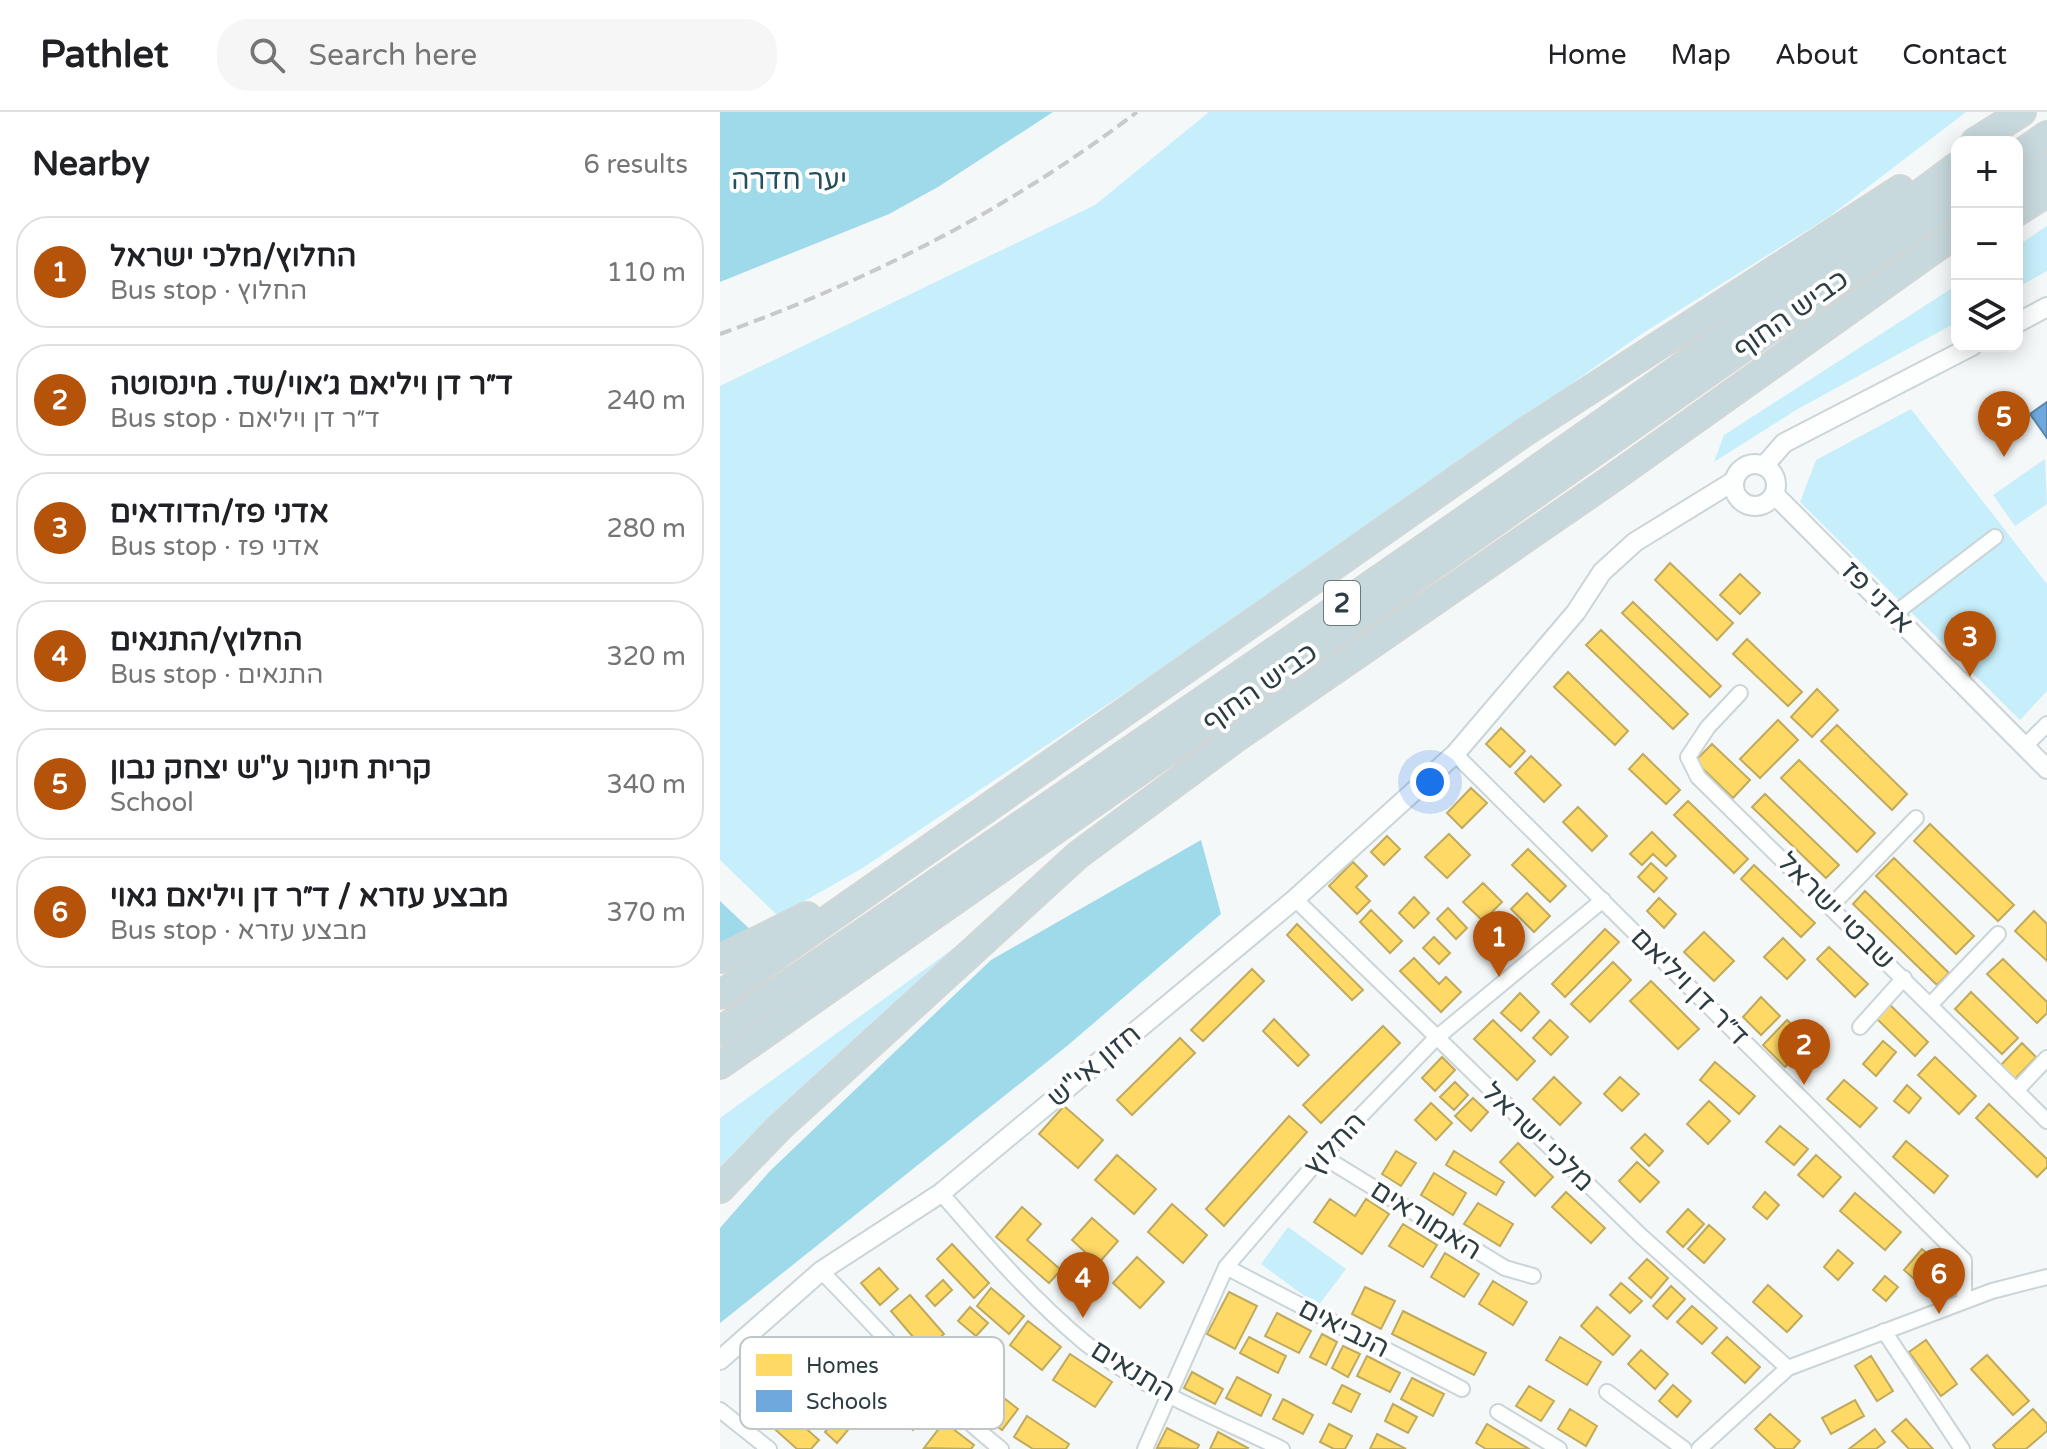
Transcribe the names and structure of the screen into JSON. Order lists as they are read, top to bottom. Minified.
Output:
{"streets":{"highway":["כביש החוף","2"],"street":["אדני פז","שבטי ישראל","ד״ר דן ויליאם","חזון אי\"ש","מלכי ישראל","החלוץ","האמוראים","הנביאים","התנאים"]},"crossings":[["אדני פז","חזון אי\"ש"],["ד״ר דן ויליאם","חזון אי\"ש"],["ד״ר דן ויליאם","החלוץ"],["חזון אי\"ש","מלכי ישראל"],["חזון אי\"ש","התנאים"],["מלכי ישראל","החלוץ"],["החלוץ","האמוראים"],["החלוץ","הנביאים"],["החלוץ","התנאים"]],"parks":["יער חדרה"],"legend":["Homes","Schools"],"page":{"header":"Pathlet","search":"Search here","nav":["Home","Map","About","Contact"],"heading":["Nearby","6 results"],"map_buttons":["+","−"],"list":[{"mark":"1","name":"החלוץ/מלכי ישראל","note":"Bus stop · החלוץ","value":"110 m"},{"mark":"2","name":"ד״ר דן ויליאם ג׳אוי/שד. מינסוטה","note":"Bus stop · ד״ר דן ויליאם","value":"240 m"},{"mark":"3","name":"אדני פז/הדודאים","note":"Bus stop · אדני פז","value":"280 m"},{"mark":"4","name":"החלוץ/התנאים","note":"Bus stop · התנאים","value":"320 m"},{"mark":"5","name":"קרית חינוך ע\"ש יצחק נבון","note":"School","value":"340 m"},{"mark":"6","name":"מבצע עזרא / ד״ר דן ויליאם גאוי","note":"Bus stop · מבצע עזרא","value":"370 m"}],"pins":["5","3","1","2","6","4"]}}
